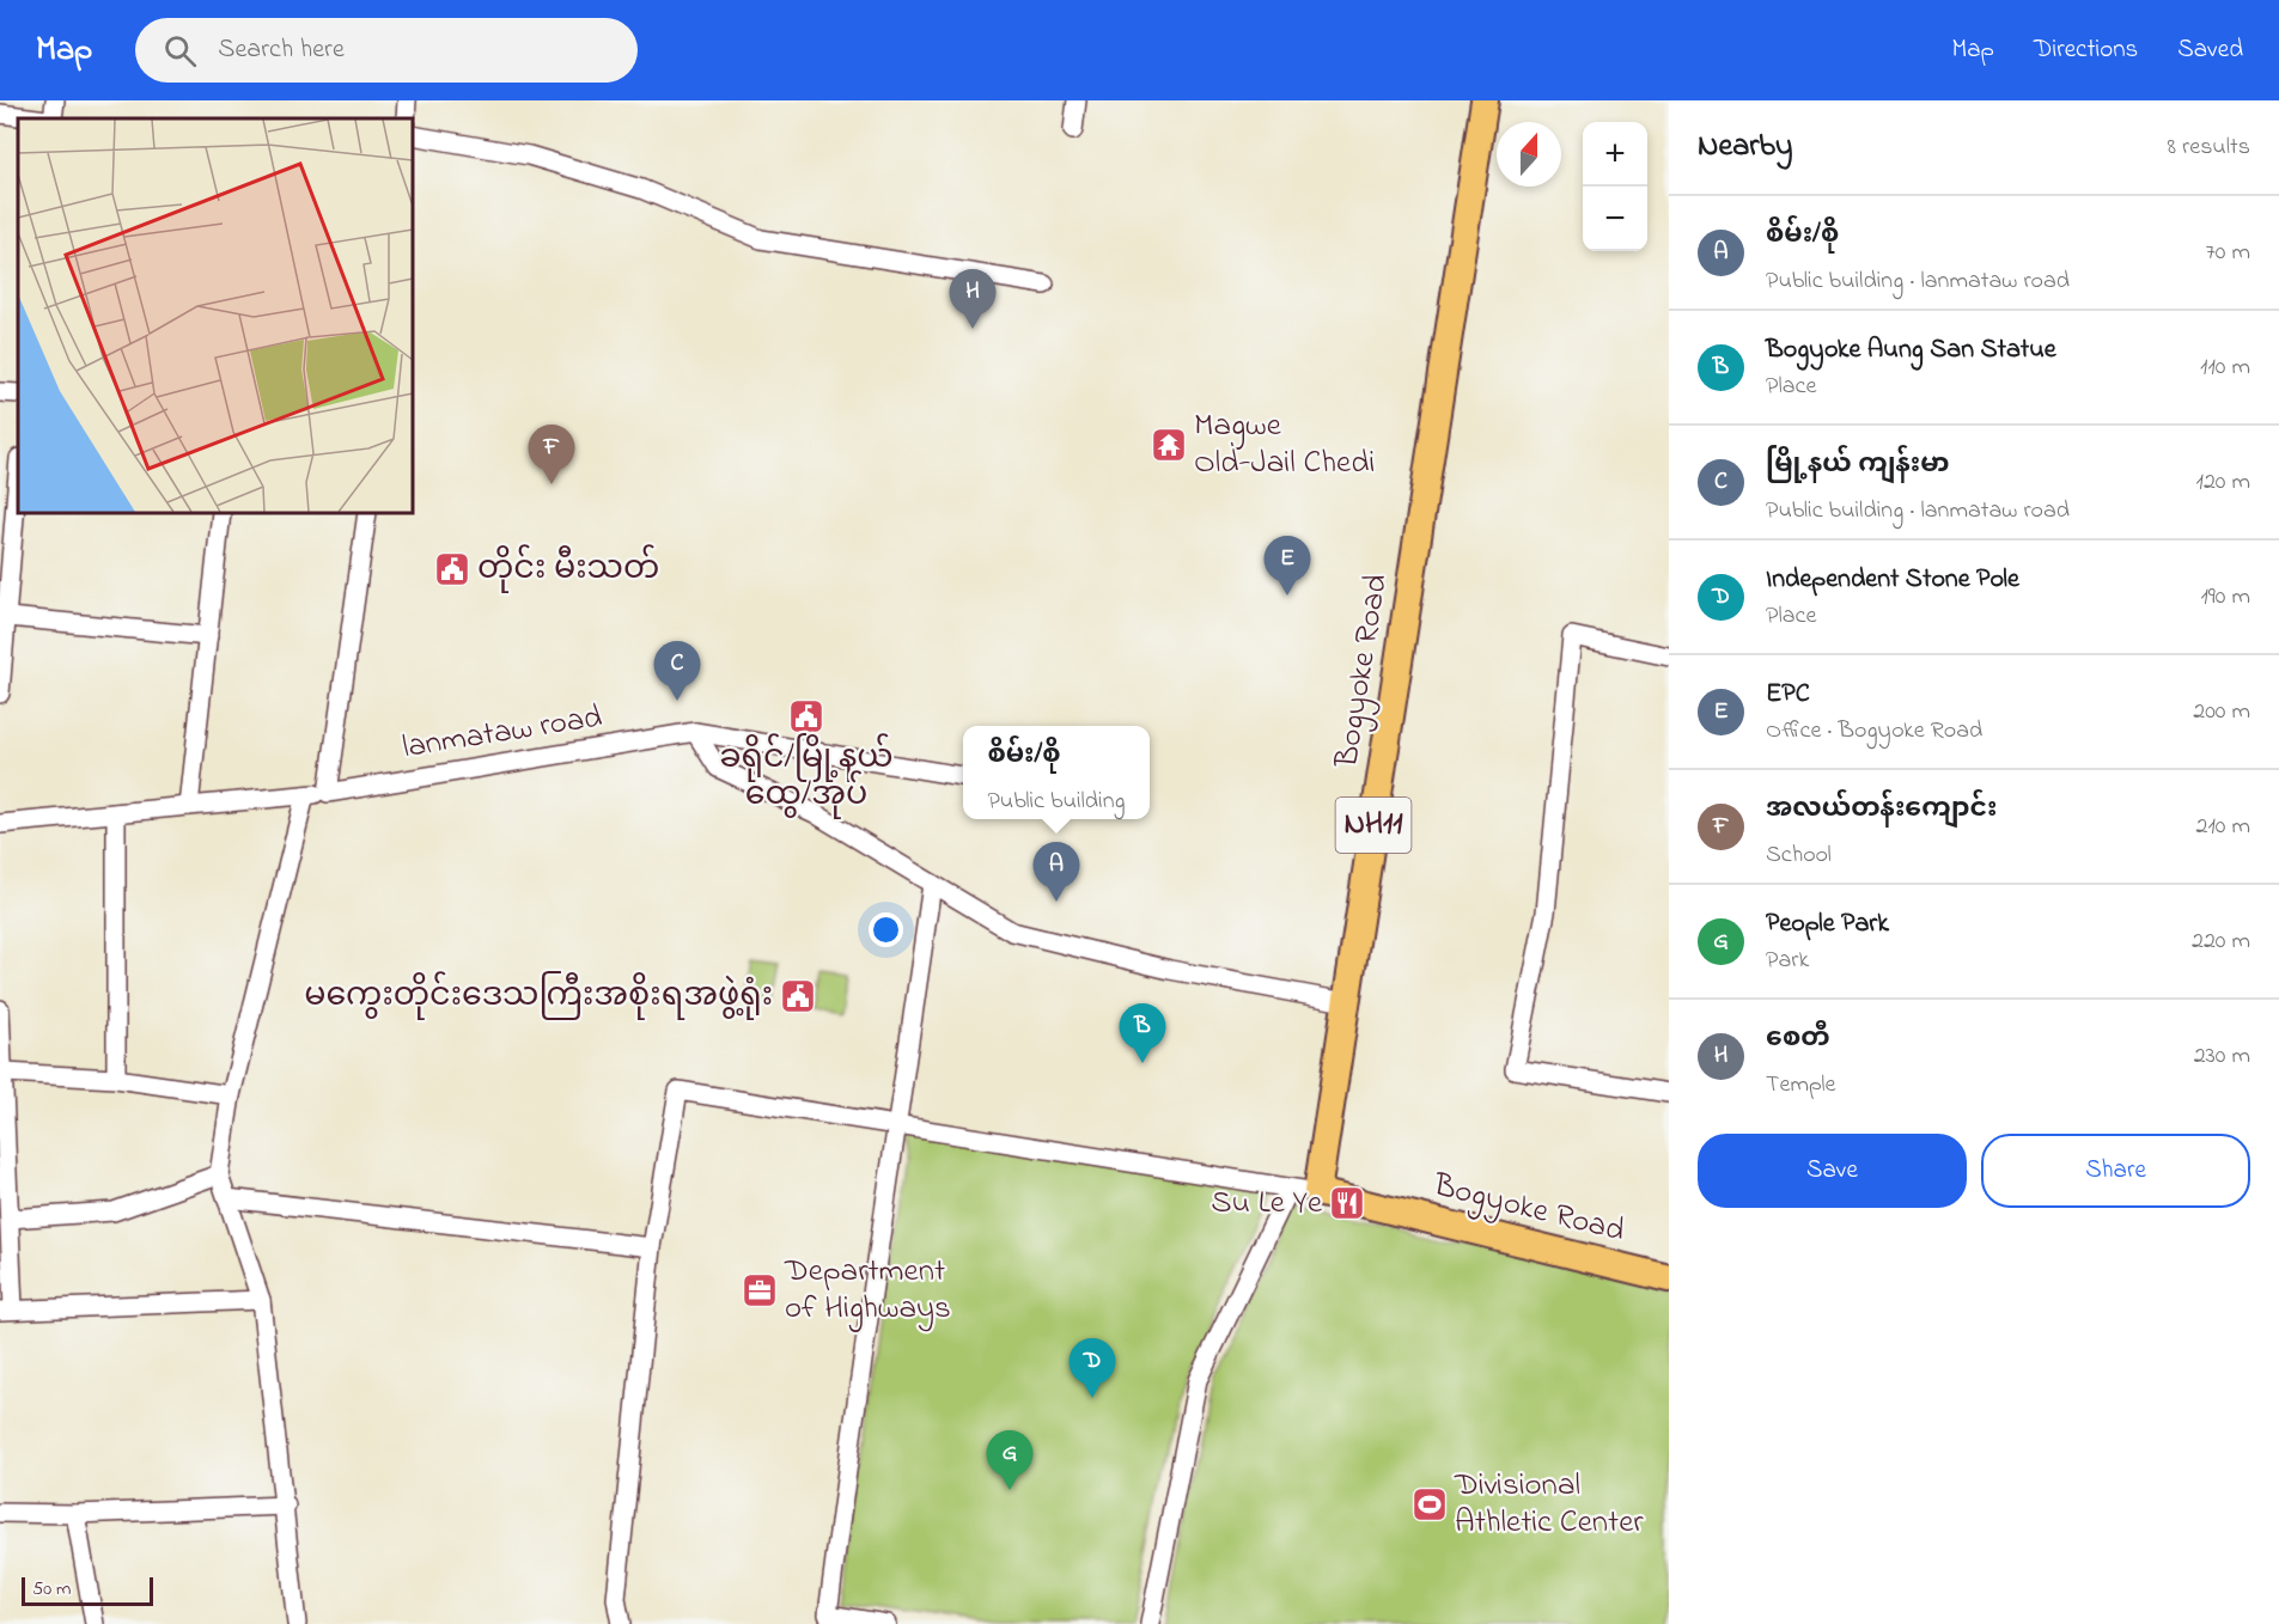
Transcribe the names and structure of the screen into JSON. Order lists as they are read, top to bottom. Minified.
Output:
{"streets":{"highway":["Bogyoke Road","NH11"],"street":["lanmataw road"]},"places":{"temple":["Magwe Old-Jail Chedi"],"public building":["တိုင်း မီးသတ်","ခရိုင်/မြို့နယ် ထွေ/အုပ်","မကွေးတိုင်းဒေသကြီးအစိုးရအဖွဲ့ရုံး"],"restaurant":["Su Le Ye"],"office":["Department of Highways"],"sports":["Divisional Athletic Center"]},"scale_bar":"50 m","north":"top","page":{"header":"Map","search":"Search here","nav":["Map","Directions","Saved"],"heading":["Nearby","8 results"],"map_buttons":["+","−"],"list":[{"mark":"A","name":"စိမ်း/စို","note":"Public building · lanmataw road","value":"70 m"},{"mark":"B","name":"Bogyoke Aung San Statue","note":"Place","value":"110 m"},{"mark":"C","name":"မြို့နယ် ကျန်းမာ","note":"Public building · lanmataw road","value":"120 m"},{"mark":"D","name":"Independent Stone Pole","note":"Place","value":"190 m"},{"mark":"E","name":"EPC","note":"Office · Bogyoke Road","value":"200 m"},{"mark":"F","name":"အလယ်တန်းကျောင်း","note":"School","value":"210 m"},{"mark":"G","name":"People Park","note":"Park","value":"220 m"},{"mark":"H","name":"စေတီ","note":"Temple","value":"230 m"}],"pins":["H","F","E","C","A","B","D","G"],"popup":["စိမ်း/စို","Public building"],"buttons":["Save","Share"],"scale":"50 m"}}
